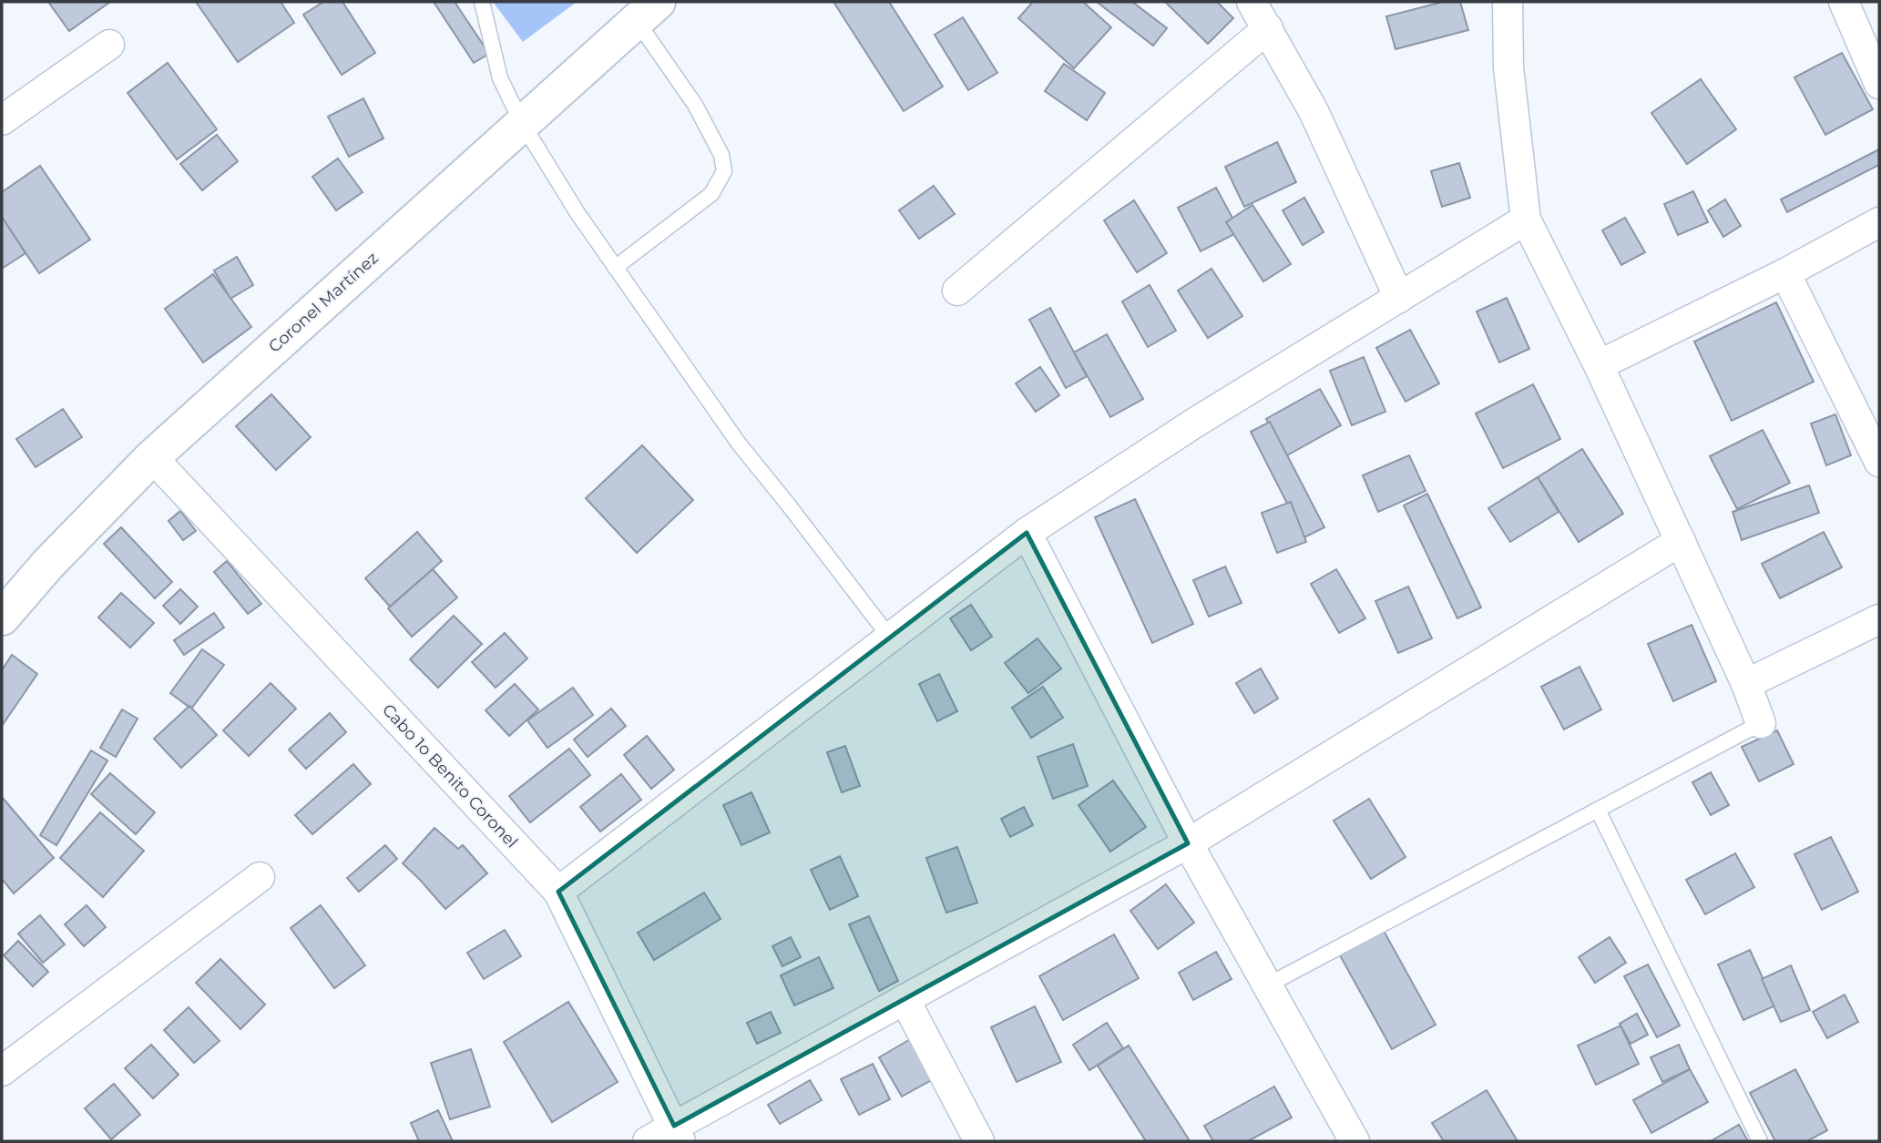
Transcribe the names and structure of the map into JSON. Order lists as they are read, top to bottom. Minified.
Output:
{"streets":{"main road":["Coronel Martínez"],"street":["Cabo 1o Benito Coronel"]},"crossings":[["Coronel Martínez","Cabo 1o Benito Coronel"]]}
